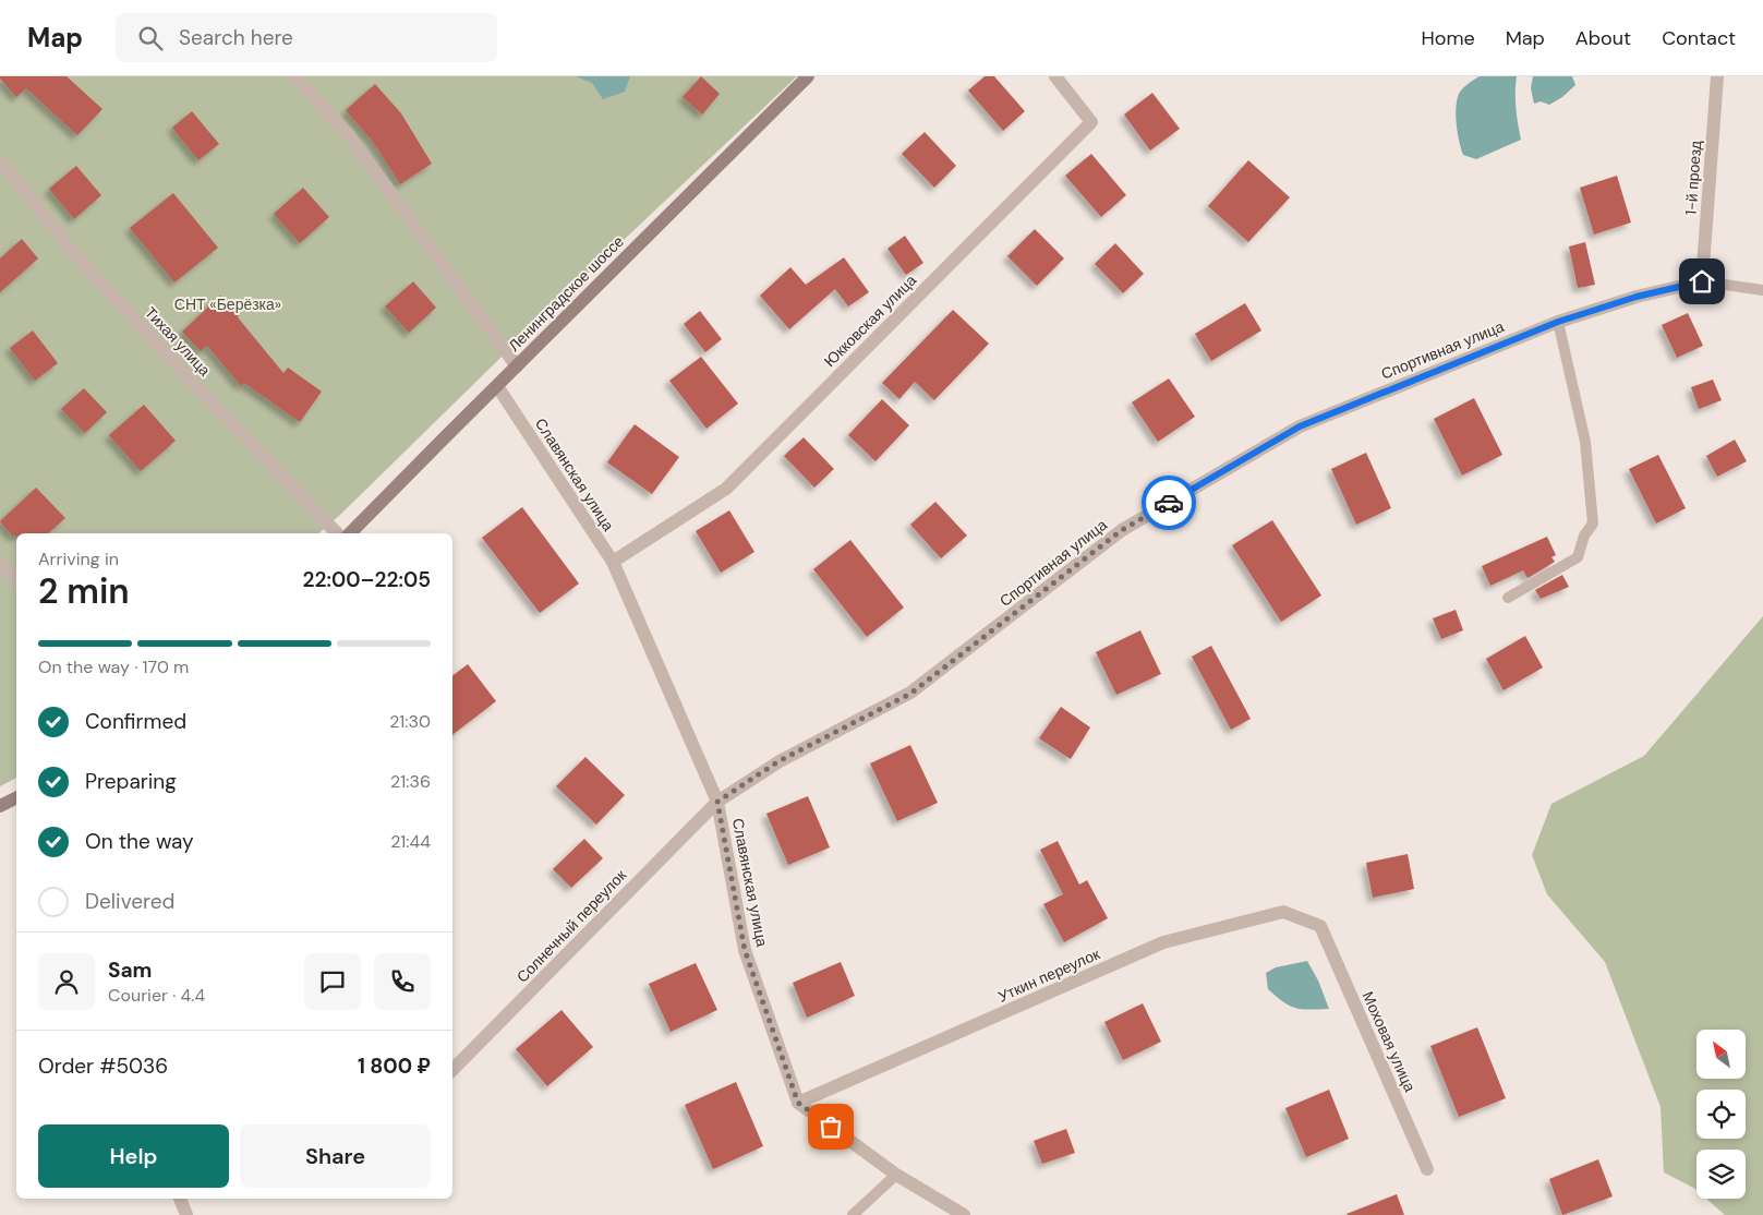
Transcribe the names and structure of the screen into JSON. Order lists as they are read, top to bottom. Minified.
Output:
{"streets":{"main road":["Ленинградское шоссе"],"street":["1-й проезд","Юкковская улица","Тихая улица","Спортивная улица","Славянская улица","Солнечный переулок","Уткин переулок","Моховая улица"]},"crossings":[["1-й проезд","Спортивная улица"],["Ленинградское шоссе","Славянская улица"],["Юкковская улица","Славянская улица"],["Спортивная улица","Славянская улица"],["Спортивная улица","Солнечный переулок"],["Славянская улица","Солнечный переулок"],["Славянская улица","Уткин переулок"],["Уткин переулок","Моховая улица"]],"parks":["СНТ «Берёзка»"],"north":"top left","page":{"header":"Map","search":"Search here","nav":["Home","Map","About","Contact"],"heading":["2 min","Arriving in","22:00–22:05"],"panel":["Sam","Courier · 4.4","Order #5036","1 800 ₽"],"bar":"On the way · 170 m","list":[["Confirmed","21:30"],["Preparing","21:36"],["On the way","21:44"],"Delivered"],"buttons":["Help","Share"]}}
